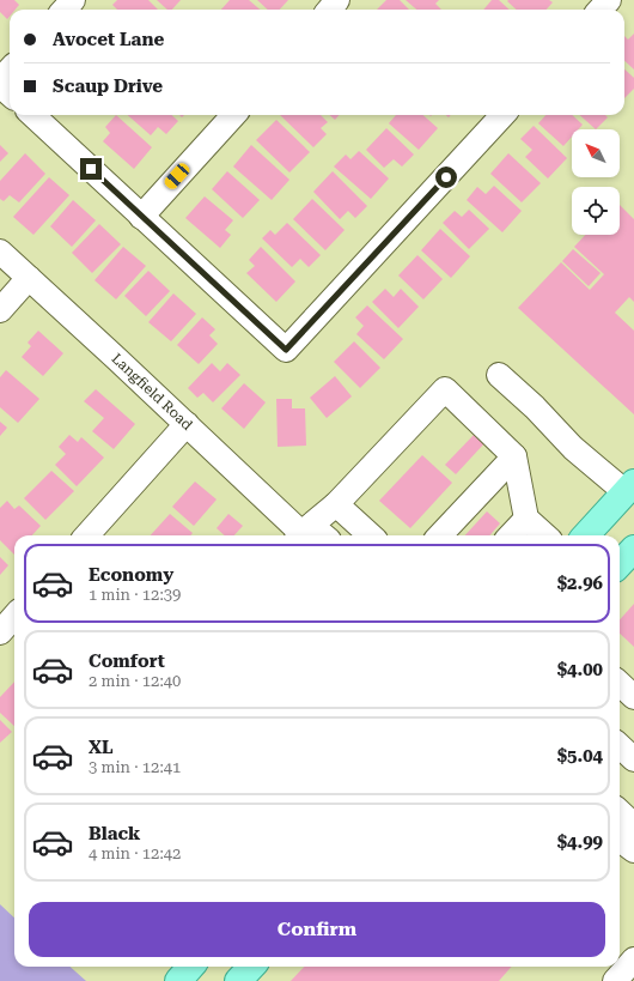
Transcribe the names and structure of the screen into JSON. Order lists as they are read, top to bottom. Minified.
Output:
{"streets":{"street":["Langfield Road"]},"north":"top left","page":{"banner":["Avocet Lane","Scaup Drive"],"list":[{"name":"Economy","note":"1 min · 12:39","value":"$2.96"},{"name":"Comfort","note":"2 min · 12:40","value":"$4.00"},{"name":"XL","note":"3 min · 12:41","value":"$5.04"},{"name":"Black","note":"4 min · 12:42","value":"$4.99"}],"buttons":"Confirm"}}
